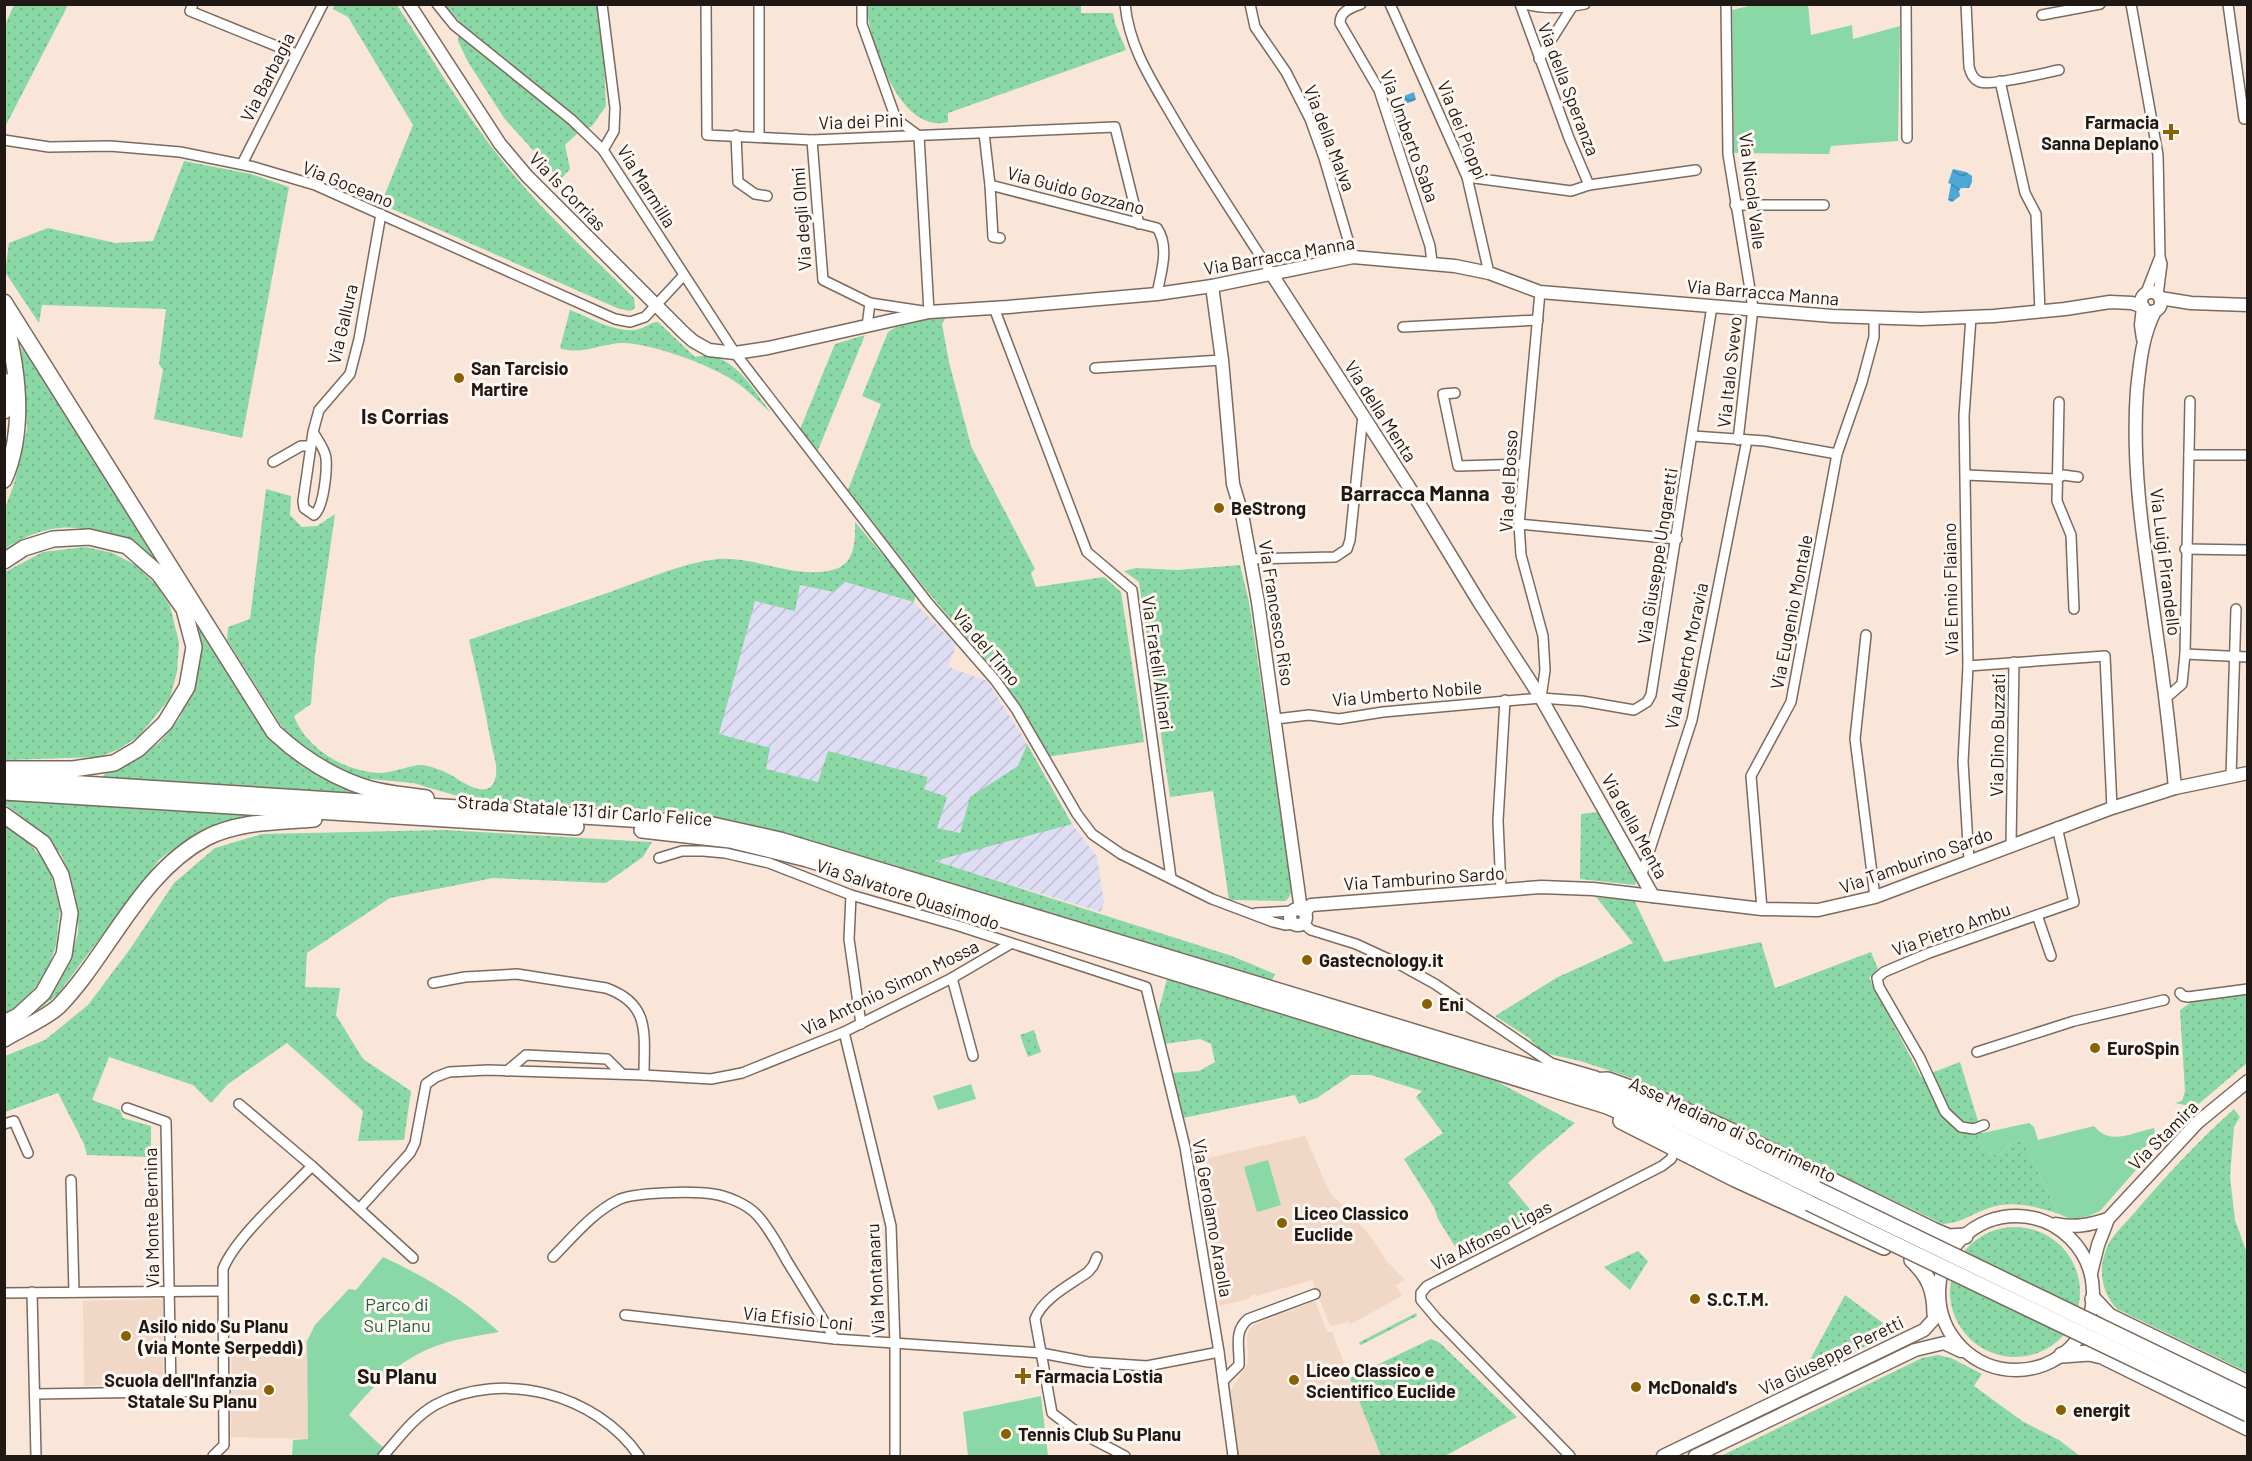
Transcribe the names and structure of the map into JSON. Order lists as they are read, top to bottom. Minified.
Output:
{"streets":{"highway":["Strada Statale 131 dir Carlo Felice","Asse Mediano di Scorrimento"],"street":["Via Barbagia","Via della Speranza","Via dei Pini","Via dei Pioppi","Via Umberto Saba","Via della Malva","Via Goceano","Via Marmilla","Via Guido Gozzano","Via Is Corrias","Via Nicola Valle","Via degli Olmi","Via Barracca Manna","Via Gallura","Via Italo Svevo","Via della Menta","Via del Bosso","Via Giuseppe Ungaretti","Via Luigi Pirandello","Via Ennio Flaiano","Via Eugenio Montale","Via Francesco Riso","Via del Timo","Via Alberto Moravia","Via Fratelli Alinari","Via Umberto Nobile","Via Dino Buzzati","Via Tamburino Sardo","Via Salvatore Quasimodo","Via Pietro Ambu","Via Antonio Simon Mossa","Via Stamira","Via Monte Bernina","Via Gerolamo Araolla","Via Alfonso Ligas","Via Montanaru","Via Efisio Loni","Via Giuseppe Peretti"]},"crossings":[["Via Barbagia","Via Goceano"],["Via dei Pini","Via degli Olmi"],["Via dei Pini","Via Barracca Manna"],["Via dei Pioppi","Via Barracca Manna"],["Via Umberto Saba","Via Barracca Manna"],["Via della Malva","Via Barracca Manna"],["Via Goceano","Via Is Corrias"],["Via Goceano","Via Gallura"],["Via Marmilla","Via Is Corrias"],["Via Marmilla","Via Barracca Manna"],["Via Marmilla","Via del Timo"],["Via Guido Gozzano","Via Barracca Manna"],["Via Is Corrias","Via Barracca Manna"],["Via Is Corrias","Via del Timo"],["Via Nicola Valle","Via Barracca Manna"],["Via Nicola Valle","Via Italo Svevo"],["Via degli Olmi","Via Barracca Manna"],["Via Barracca Manna","Via Italo Svevo"],["Via Barracca Manna","Via della Menta"],["Via Barracca Manna","Via del Bosso"],["Via Barracca Manna","Via Giuseppe Ungaretti"],["Via Barracca Manna","Via Luigi Pirandello"],["Via Barracca Manna","Via Ennio Flaiano"],["Via Barracca Manna","Via Eugenio Montale"],["Via Barracca Manna","Via Francesco Riso"],["Via Barracca Manna","Via del Timo"],["Via Barracca Manna","Via Fratelli Alinari"],["Via Italo Svevo","Via Alberto Moravia"],["Via della Menta","Via del Bosso"],["Via della Menta","Via Giuseppe Ungaretti"],["Via della Menta","Via Alberto Moravia"],["Via della Menta","Via Umberto Nobile"],["Via della Menta","Via Tamburino Sardo"],["Via del Bosso","Via Giuseppe Ungaretti"],["Via del Bosso","Via Umberto Nobile"],["Via Giuseppe Ungaretti","Via Umberto Nobile"],["Via Luigi Pirandello","Via Tamburino Sardo"],["Via Ennio Flaiano","Via Tamburino Sardo"],["Via Eugenio Montale","Via Tamburino Sardo"],["Via Francesco Riso","Via del Timo"],["Via Francesco Riso","Via Umberto Nobile"],["Via Francesco Riso","Via Tamburino Sardo"],["Via del Timo","Via Fratelli Alinari"],["Via del Timo","Via Tamburino Sardo"],["Via Dino Buzzati","Via Tamburino Sardo"],["Strada Statale 131 dir Carlo Felice","Asse Mediano di Scorrimento"],["Via Tamburino Sardo","Via Pietro Ambu"],["Via Salvatore Quasimodo","Via Antonio Simon Mossa"],["Via Salvatore Quasimodo","Via Gerolamo Araolla"],["Via Antonio Simon Mossa","Via Montanaru"],["Via Stamira","Via Giuseppe Peretti"],["Via Gerolamo Araolla","Via Efisio Loni"],["Via Montanaru","Via Efisio Loni"]],"districts":["Is Corrias","Barracca Manna","Su Planu"],"parks":["Parco di Su Planu"],"places":{"health":["Farmacia Sanna Deplano","Farmacia Lostia"],"other":["San Tarcisio Martire","BeStrong","Gastecnology.it","Eni","EuroSpin","Liceo Classico Euclide","S.C.T.M.","Asilo nido Su Planu (via Monte Serpeddì)","Liceo Classico e Scientifico Euclide","McDonald's","Scuola dell'Infanzia Statale Su Planu","energit","Tennis Club Su Planu"]}}
